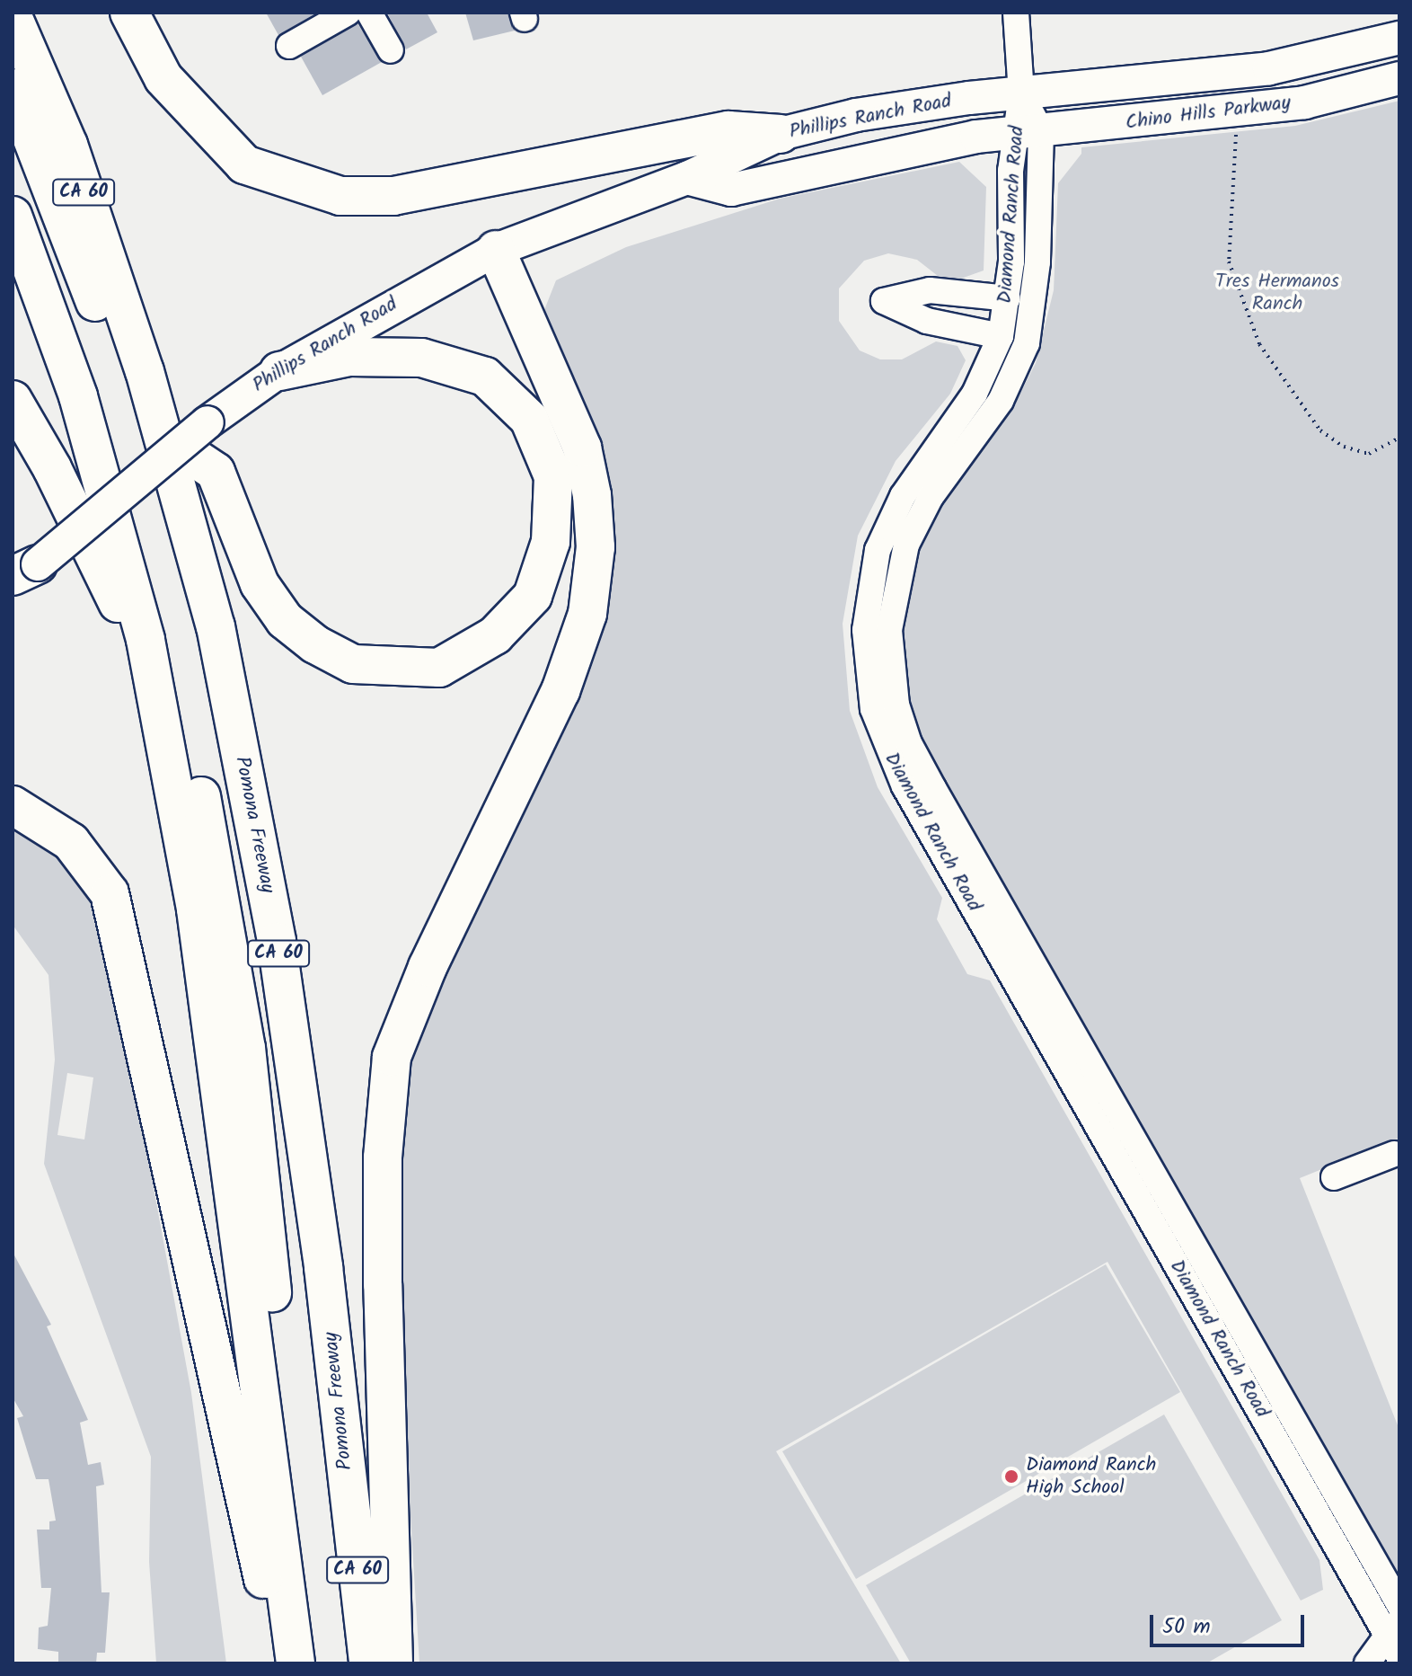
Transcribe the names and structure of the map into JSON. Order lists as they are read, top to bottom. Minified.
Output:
{"streets":{"highway":["CA 60","Pomona Freeway"],"main road":["Chino Hills Parkway","Phillips Ranch Road"],"street":["Diamond Ranch Road"]},"crossings":[["Chino Hills Parkway","Phillips Ranch Road"],["Chino Hills Parkway","Diamond Ranch Road"],["Phillips Ranch Road","Diamond Ranch Road"]],"parks":["Tres Hermanos Ranch"],"places":["Diamond Ranch High School"],"scale_bar":"50 m"}
